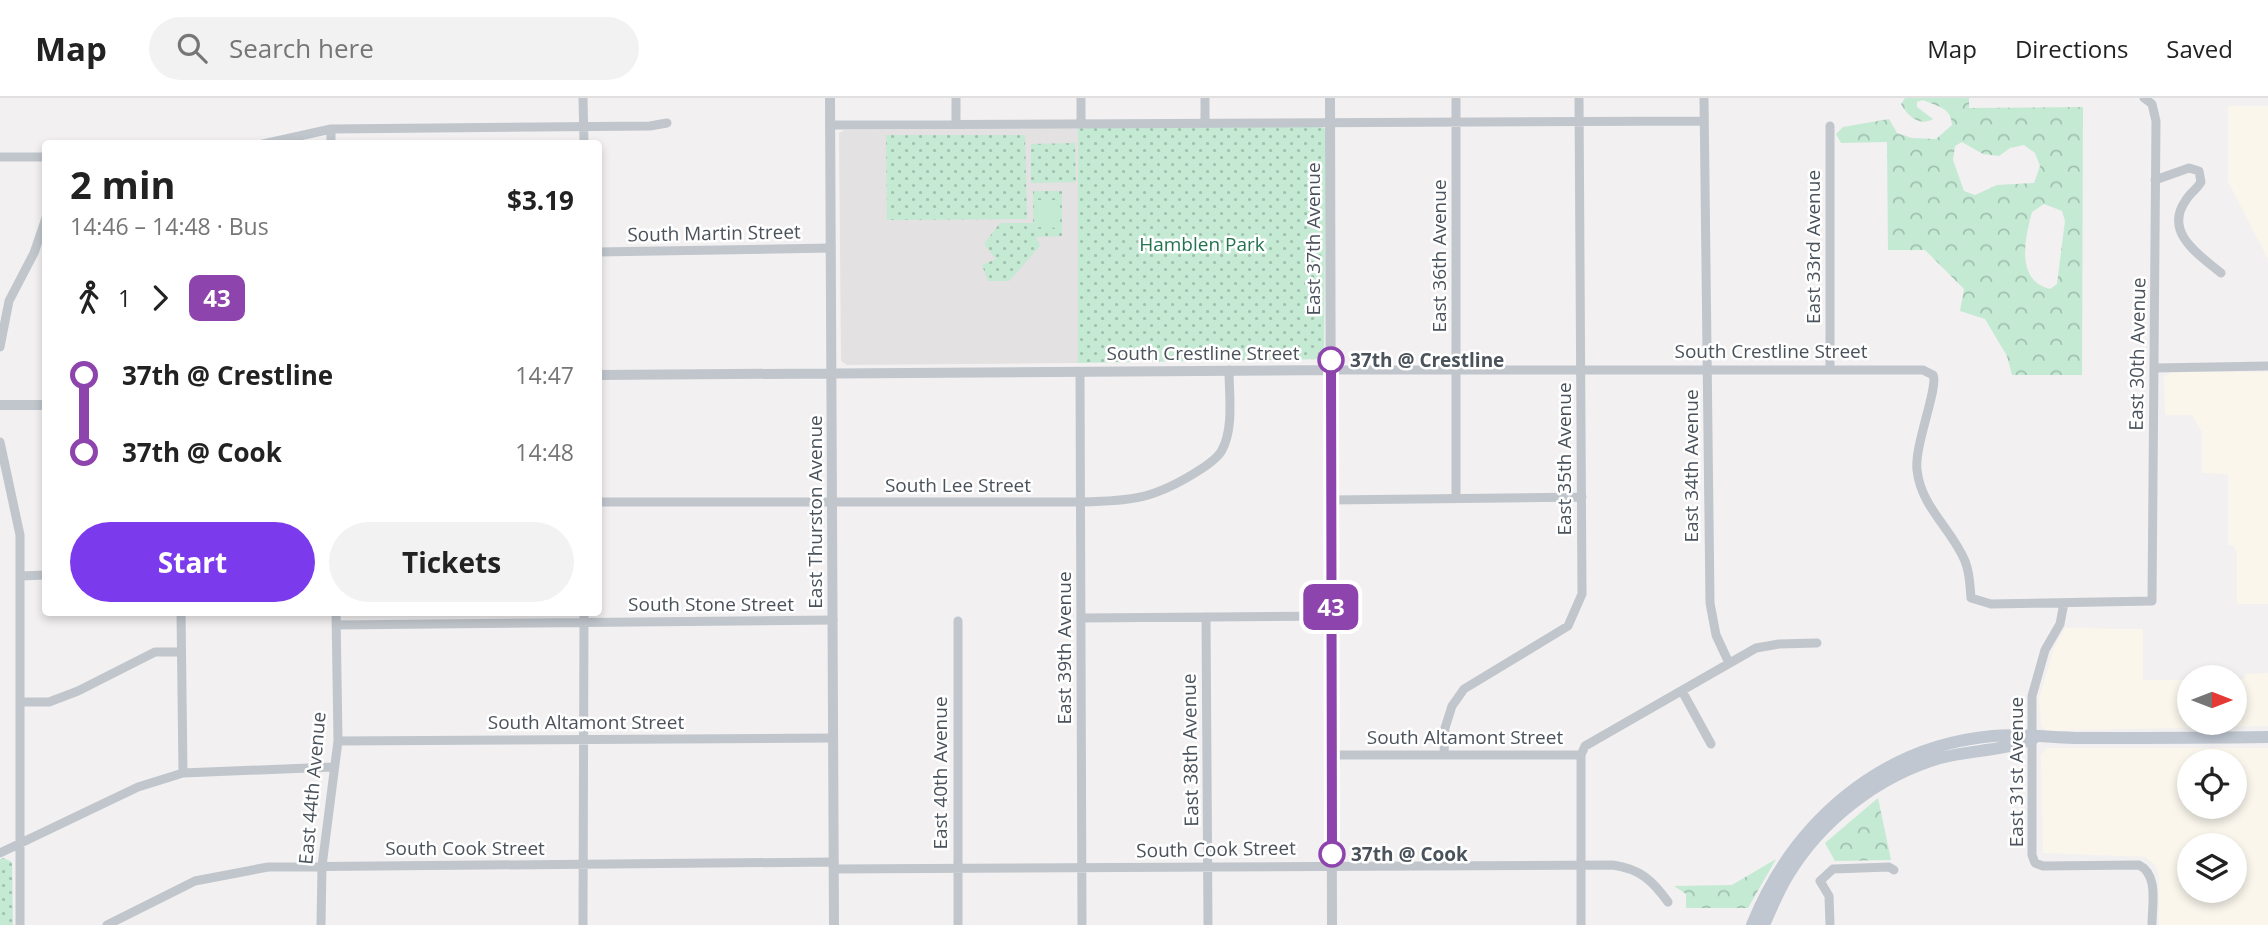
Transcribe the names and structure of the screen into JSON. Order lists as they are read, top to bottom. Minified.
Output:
{"streets":{"street":["South Martin Street","East 37th Avenue","East 33rd Avenue","East 36th Avenue","South Crestline Street","East 30th Avenue","East 35th Avenue","East 34th Avenue","South Lee Street","East Thurston Avenue","South Stone Street","East 39th Avenue","South Altamont Street","East 38th Avenue","East 31st Avenue","East 40th Avenue","East 44th Avenue","South Cook Street"]},"crossings":[["South Martin Street","East Thurston Avenue"],["East 37th Avenue","South Crestline Street"],["East 37th Avenue","South Altamont Street"],["East 37th Avenue","South Cook Street"],["East 33rd Avenue","South Crestline Street"],["East 36th Avenue","South Crestline Street"],["South Crestline Street","East 30th Avenue"],["South Crestline Street","East 35th Avenue"],["South Crestline Street","East 34th Avenue"],["South Crestline Street","South Lee Street"],["South Crestline Street","East Thurston Avenue"],["South Crestline Street","East 39th Avenue"],["South Crestline Street","East 31st Avenue"],["East 30th Avenue","East 31st Avenue"],["East 35th Avenue","South Altamont Street"],["East 34th Avenue","South Altamont Street"],["South Lee Street","East Thurston Avenue"],["South Lee Street","East 39th Avenue"],["East Thurston Avenue","South Stone Street"],["East Thurston Avenue","South Altamont Street"],["East Thurston Avenue","South Cook Street"],["South Stone Street","East 44th Avenue"],["East 39th Avenue","South Cook Street"],["South Altamont Street","East 44th Avenue"],["East 38th Avenue","South Cook Street"],["East 40th Avenue","South Cook Street"],["East 44th Avenue","South Cook Street"]],"parks":["Hamblen Park"],"places":["37th @ Crestline","37th @ Cook"],"lines":["bus line 43"],"north":"right","page":{"header":"Map","search":"Search here","nav":["Map","Directions","Saved"],"on_map":"43","heading":["2 min","14:46 – 14:48 · Bus","$3.19"],"legs":["1","43"],"list":[{"name":"37th @ Crestline","value":"14:47"},{"name":"37th @ Cook","value":"14:48"}],"buttons":["Start","Tickets"]}}
